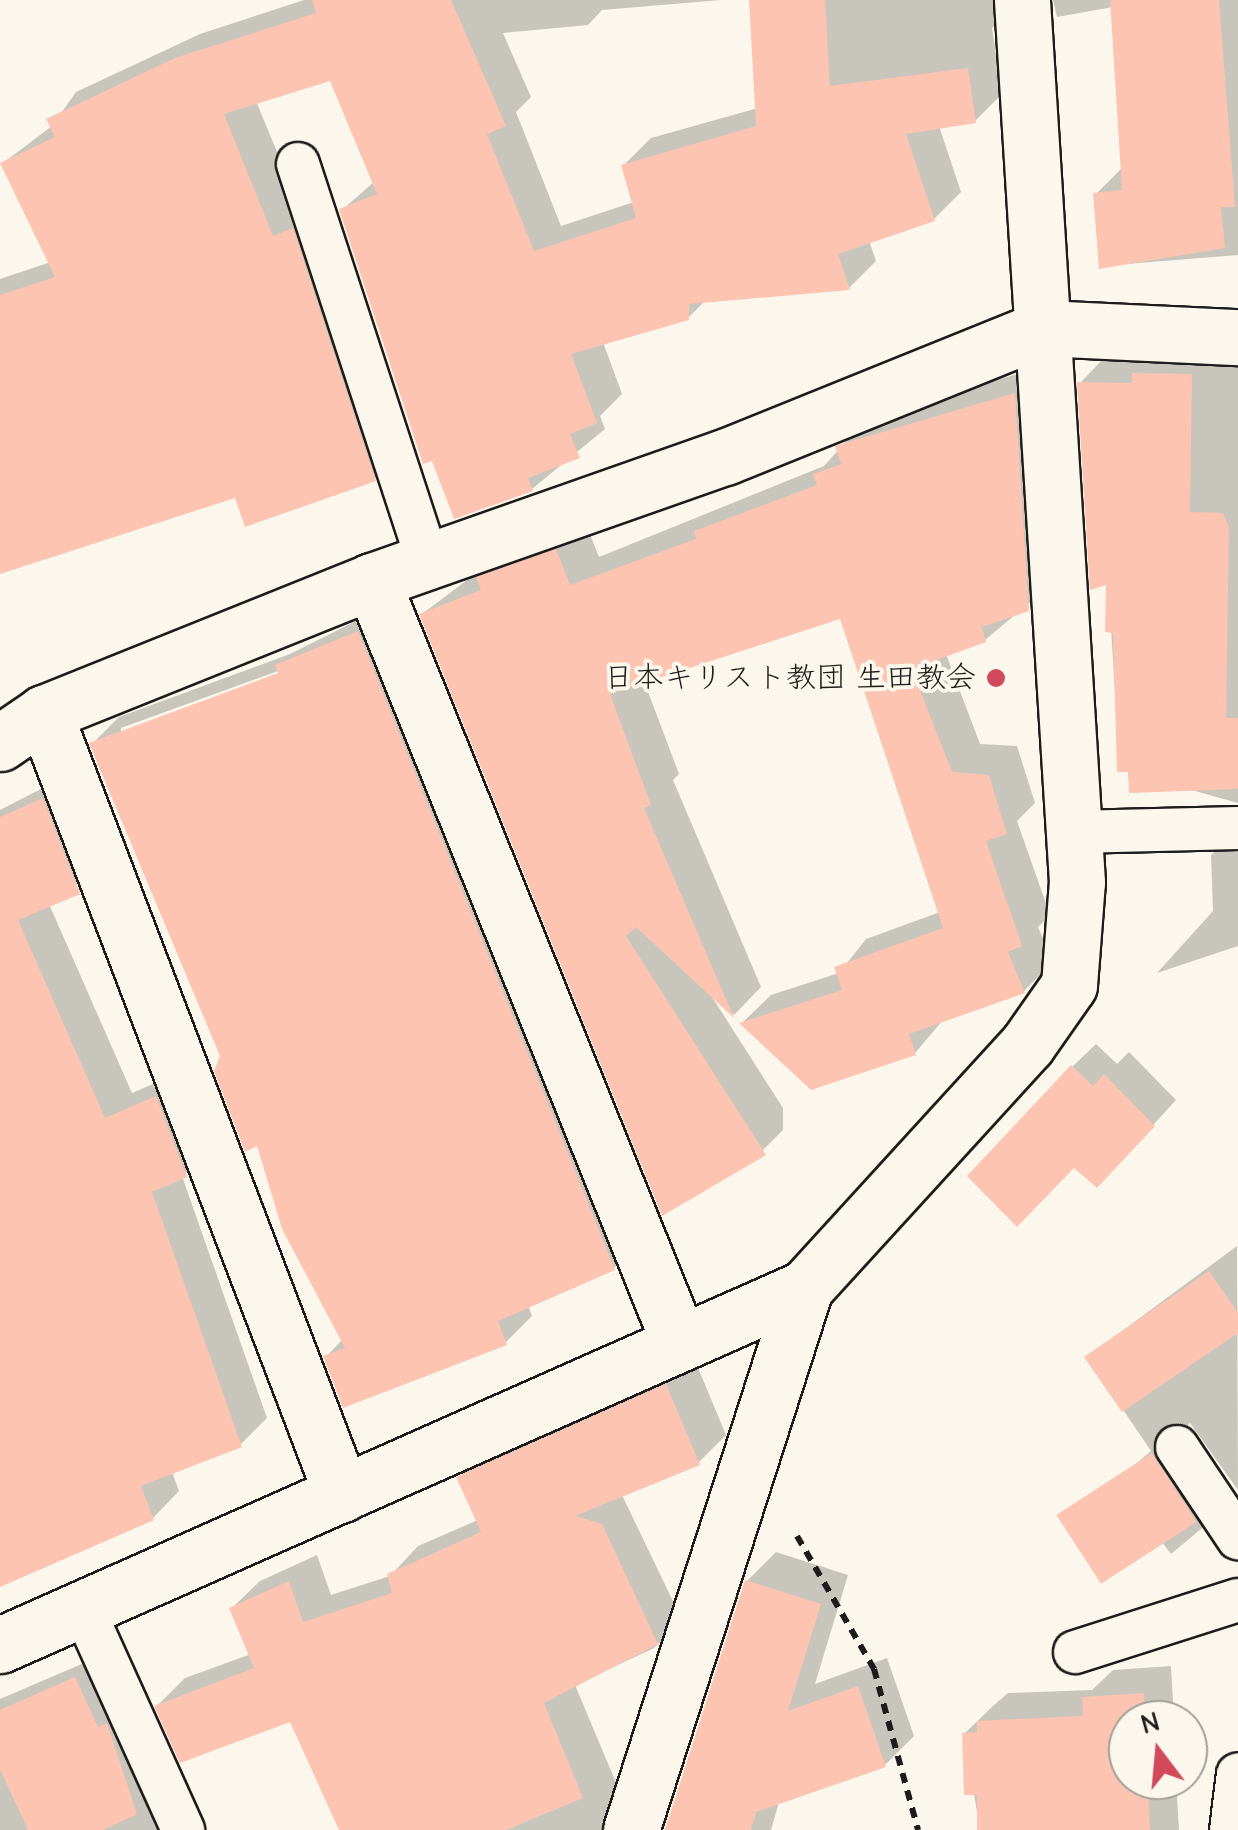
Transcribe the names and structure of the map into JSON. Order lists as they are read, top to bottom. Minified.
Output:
{"places":["日本キリスト教団 生田教会"],"north":"top"}
